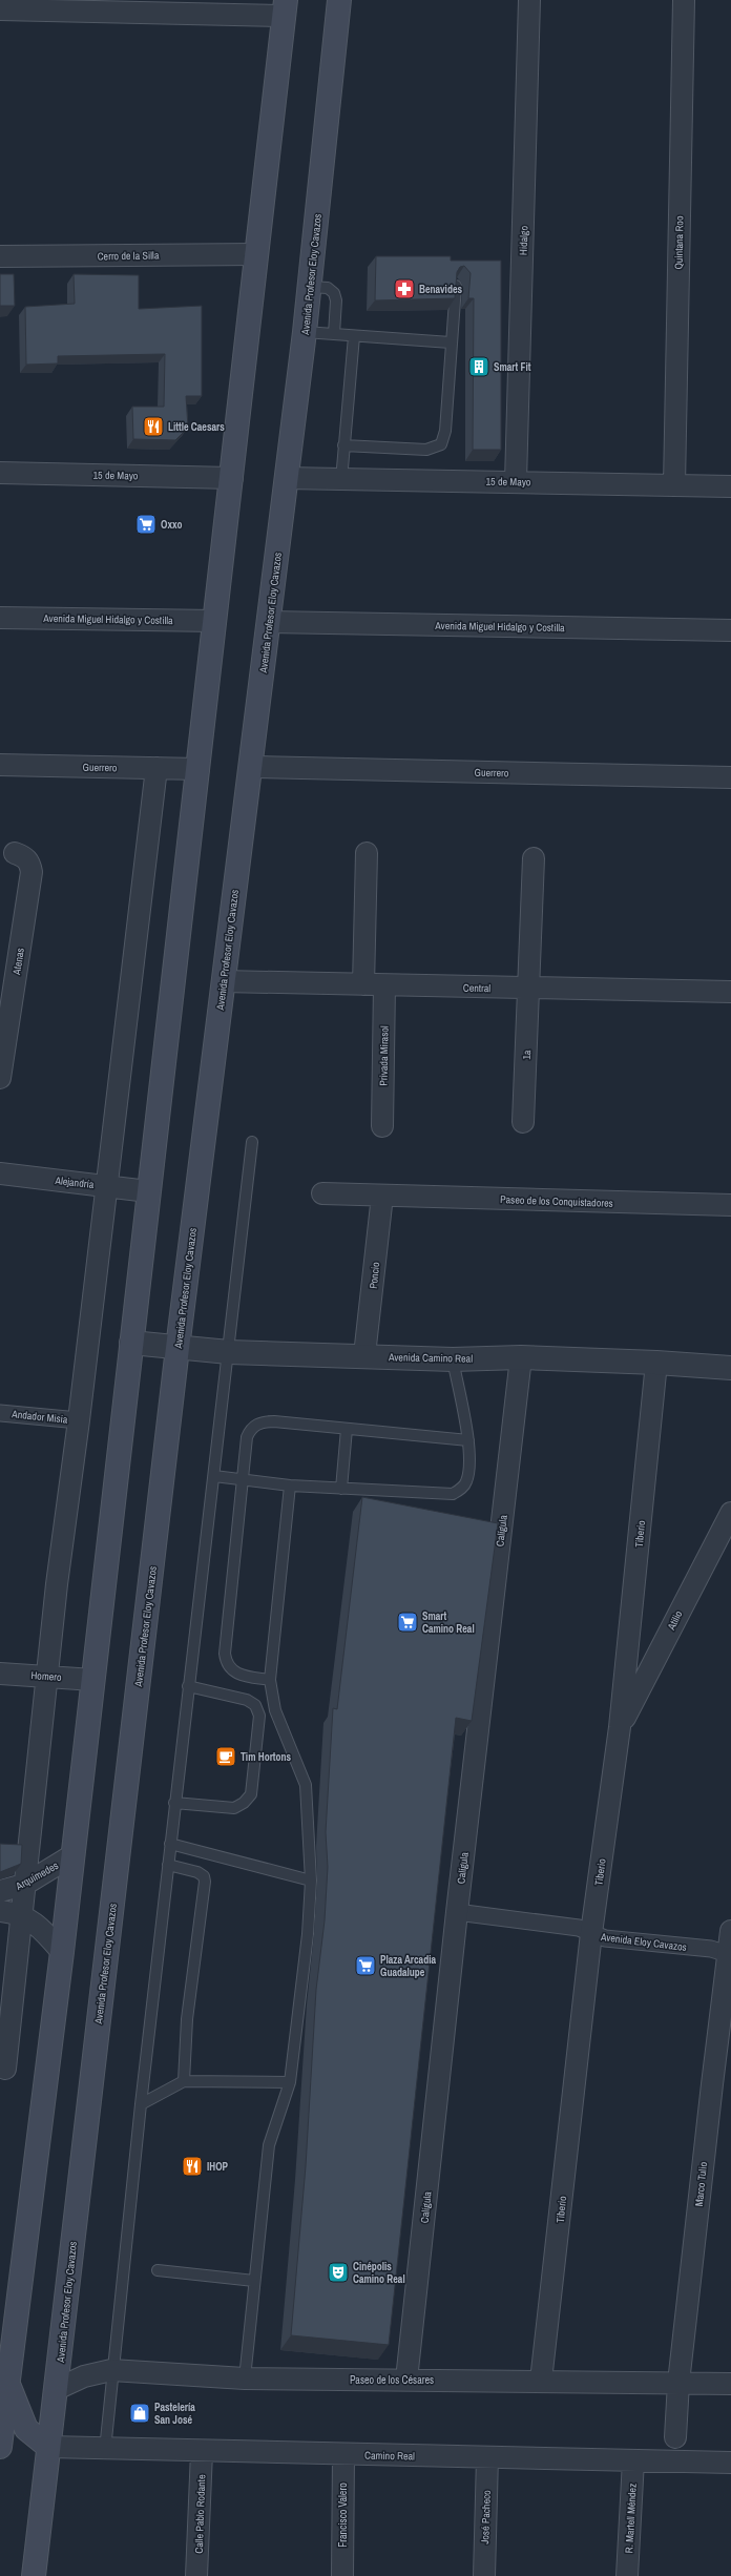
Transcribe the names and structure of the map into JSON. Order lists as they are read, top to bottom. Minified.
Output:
{"streets":{"main road":["Avenida Profesor Eloy Cavazos"],"street":["Hidalgo","Quintana Roo","Cerro de la Silla","15 de Mayo","Avenida Miguel Hidalgo y Costilla","Guerrero","Atenas","Central","1a","Privada Mirasol","Alejandría","Paseo de los Conquistadores","Poncio","Avenida Camino Real","Andador Misia","Calígula","Tiberio","Atilio","Homero","Arquímedes","Avenida Eloy Cavazos","Marco Tulio","Paseo de los Césares","Camino Real","Calle Pablo Rodante","Francisco Valero","José Pacheco","R. Martell Méndez"]},"crossings":[["Hidalgo","15 de Mayo"],["Quintana Roo","15 de Mayo"],["Avenida Profesor Eloy Cavazos","15 de Mayo"],["Avenida Profesor Eloy Cavazos","Avenida Miguel Hidalgo y Costilla"],["Avenida Profesor Eloy Cavazos","Guerrero"],["Avenida Profesor Eloy Cavazos","Central"],["Avenida Profesor Eloy Cavazos","Avenida Camino Real"],["Avenida Profesor Eloy Cavazos","Paseo de los Césares"],["Avenida Profesor Eloy Cavazos","Camino Real"],["Central","1a"],["Central","Privada Mirasol"],["Paseo de los Conquistadores","Poncio"],["Poncio","Avenida Camino Real"],["Avenida Camino Real","Calígula"],["Avenida Camino Real","Tiberio"],["Calígula","Avenida Eloy Cavazos"],["Calígula","Paseo de los Césares"],["Tiberio","Atilio"],["Tiberio","Avenida Eloy Cavazos"],["Tiberio","Paseo de los Césares"],["Avenida Eloy Cavazos","Marco Tulio"],["Marco Tulio","Paseo de los Césares"],["Camino Real","Calle Pablo Rodante"],["Camino Real","Francisco Valero"],["Camino Real","José Pacheco"],["Camino Real","R. Martell Méndez"]],"places":{"pharmacy":["Benavides"],"building":["Smart Fit"],"restaurant":["Little Caesars","IHOP"],"supermarket":["Oxxo","Smart Camino Real","Plaza Arcadia Guadalupe"],"cafe":["Tim Hortons"],"theatre":["Cinépolis Camino Real"],"shop":["Pastelería San José"]}}
